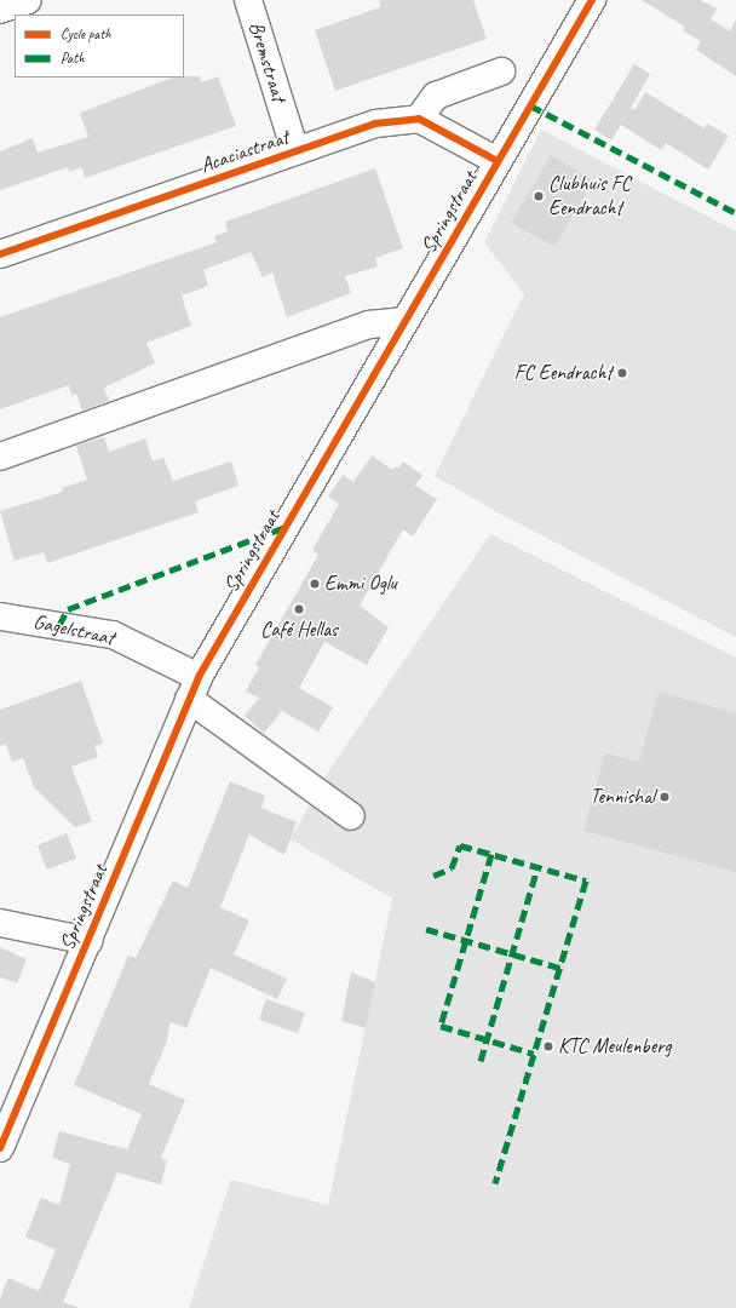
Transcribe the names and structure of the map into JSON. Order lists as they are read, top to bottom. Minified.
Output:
{"streets":{"street":["Bremstraat","Acaciastraat","Springstraat","Gagelstraat"]},"crossings":[["Bremstraat","Acaciastraat"],["Springstraat","Gagelstraat"]],"places":["Clubhuis FC Eendracht","FC Eendracht","Emmi Oglu","Café Hellas","Tennishal","KTC Meulenberg"],"legend":["Cycle path","Path"]}
